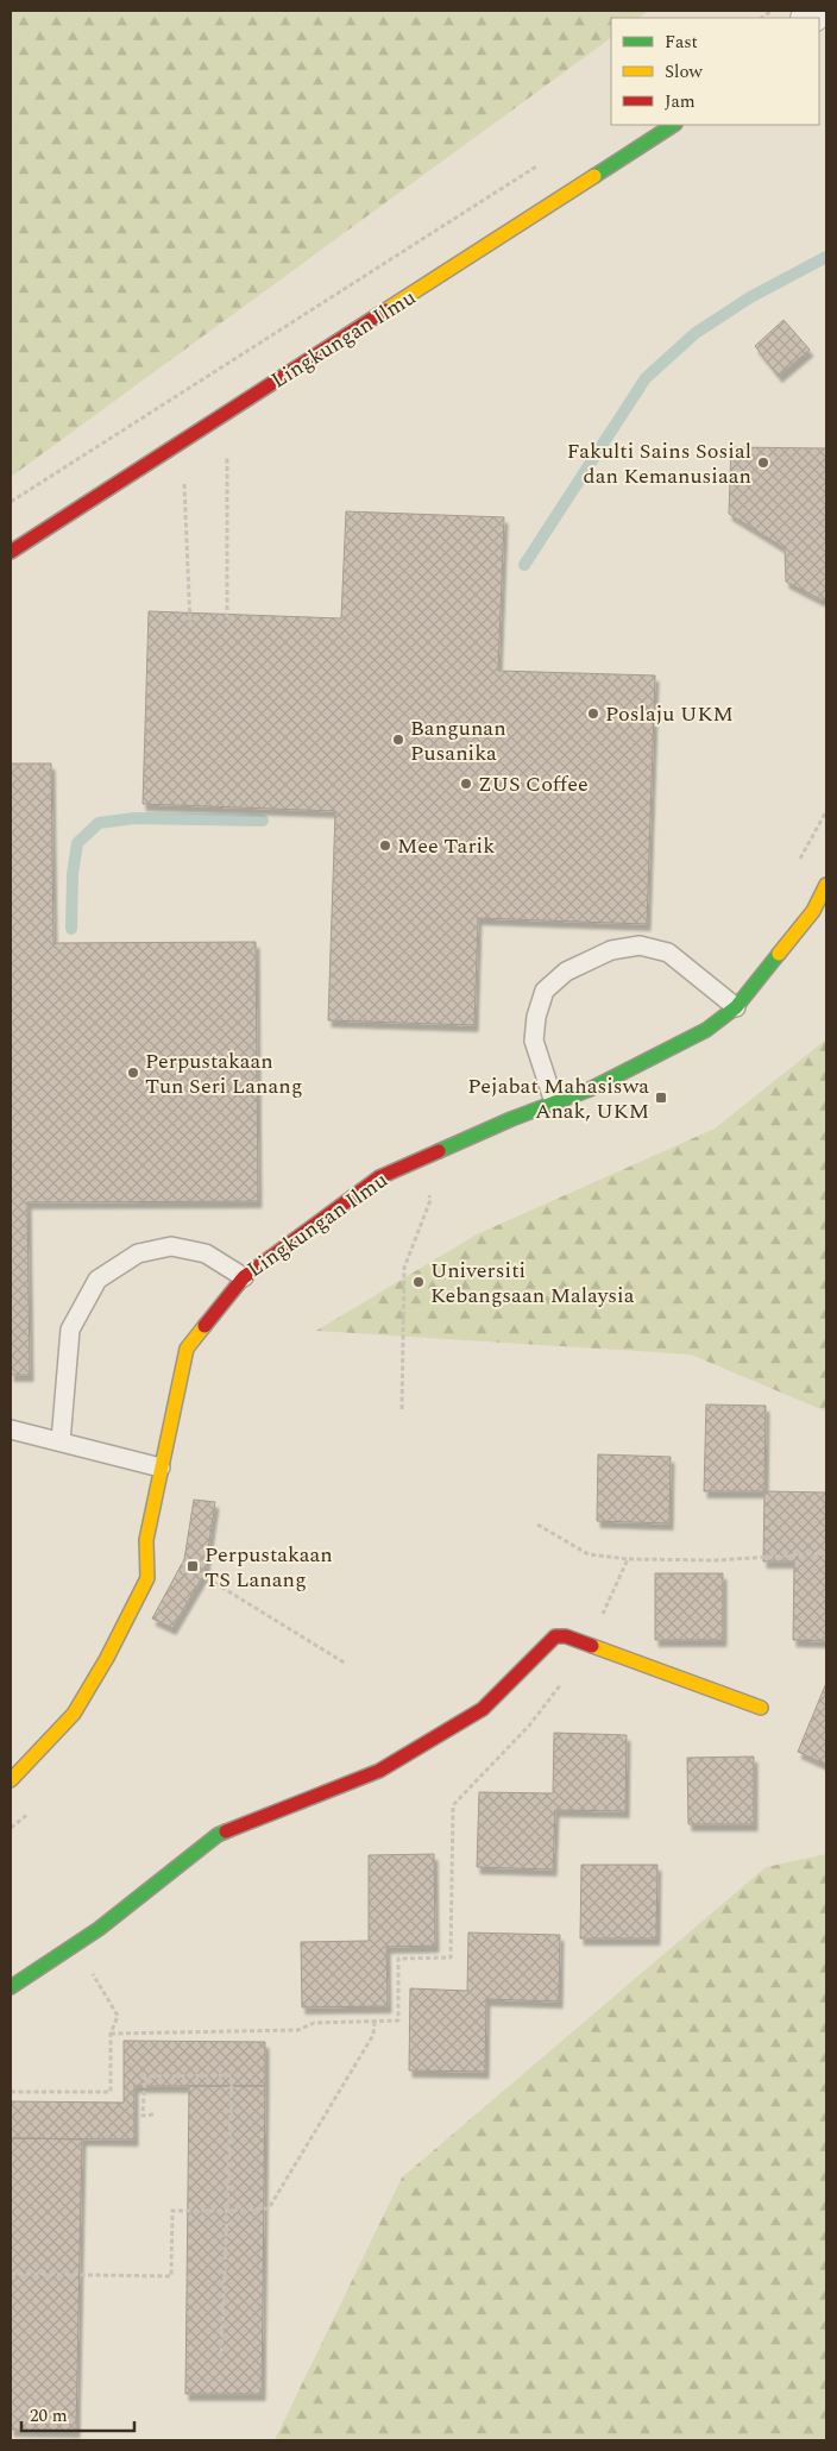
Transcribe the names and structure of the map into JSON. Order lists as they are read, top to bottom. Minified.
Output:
{"streets":{"street":["Lingkungan Ilmu"]},"places":{"other":["Fakulti Sains Sosial dan Kemanusiaan","Poslaju UKM","Bangunan Pusanika","ZUS Coffee","Mee Tarik","Perpustakaan Tun Seri Lanang","Universiti Kebangsaan Malaysia"],"transit":["Pejabat Mahasiswa Anak, UKM","Perpustakaan TS Lanang"]},"legend":["Fast","Slow","Jam"],"scale_bar":"20 m"}
